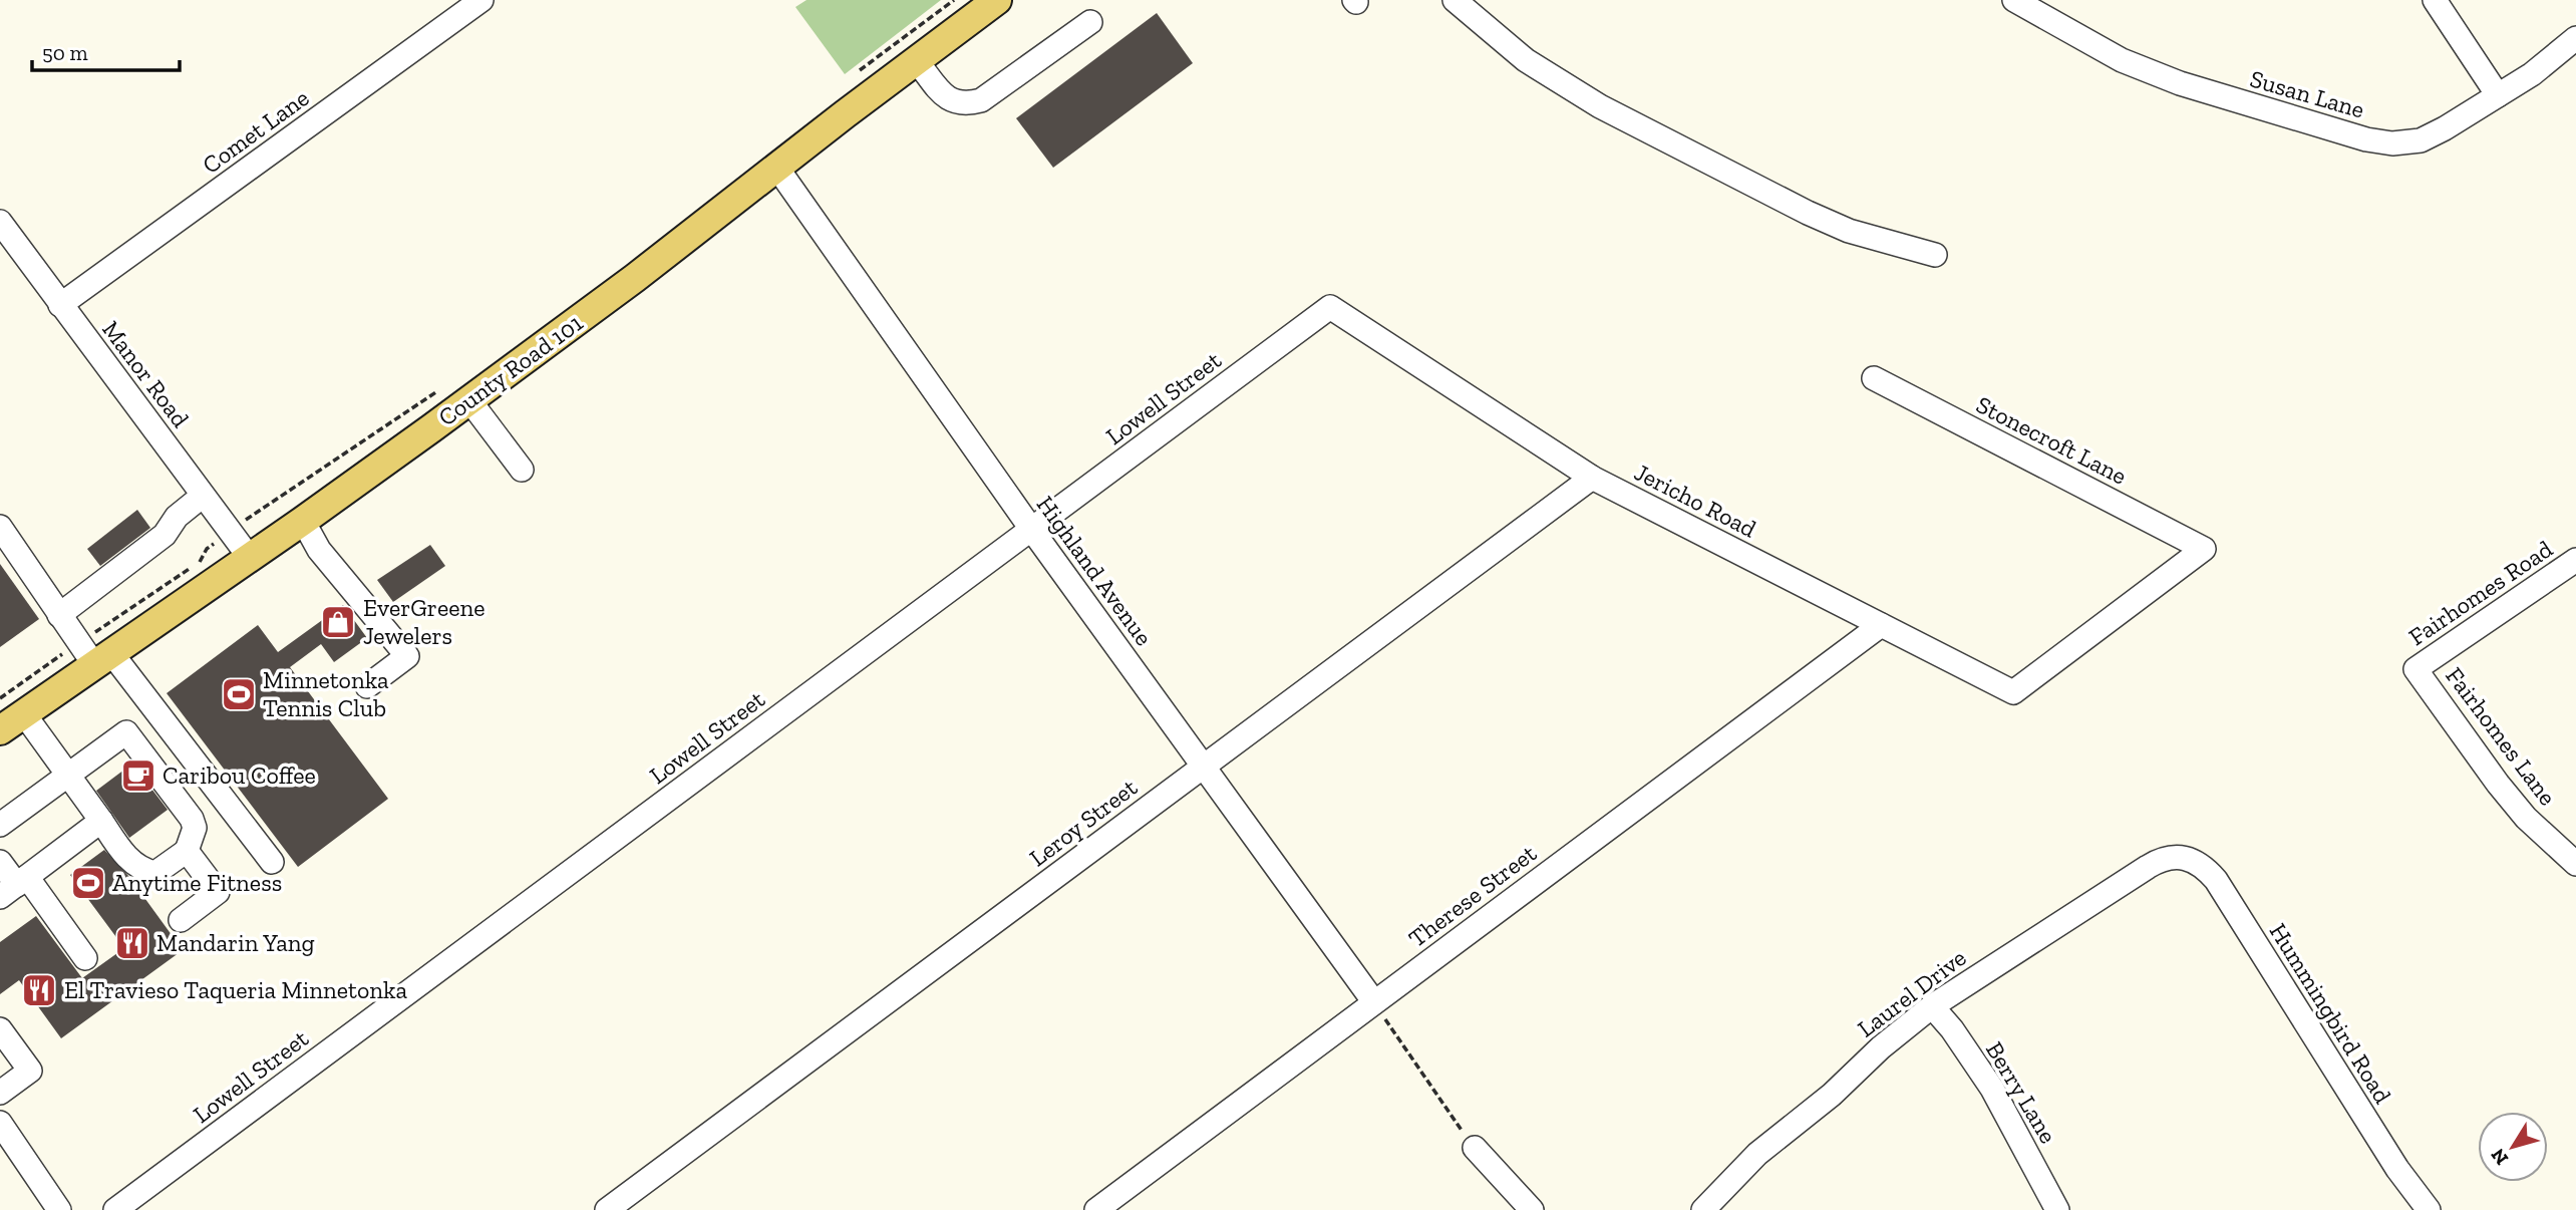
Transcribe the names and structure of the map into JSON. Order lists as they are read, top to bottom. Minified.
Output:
{"streets":{"main road":["County Road 101"],"street":["Susan Lane","Comet Lane","Manor Road","Lowell Street","Stonecroft Lane","Jericho Road","Highland Avenue","Fairhomes Road","Fairhomes Lane","Leroy Street","Therese Street","Laurel Drive","Hummingbird Road","Berry Lane"]},"crossings":[["Comet Lane","Manor Road"],["County Road 101","Manor Road"],["County Road 101","Highland Avenue"],["Lowell Street","Jericho Road"],["Lowell Street","Highland Avenue"],["Stonecroft Lane","Jericho Road"],["Jericho Road","Leroy Street"],["Jericho Road","Therese Street"],["Highland Avenue","Leroy Street"],["Highland Avenue","Therese Street"],["Fairhomes Road","Fairhomes Lane"],["Laurel Drive","Hummingbird Road"],["Laurel Drive","Berry Lane"]],"places":{"shop":["EverGreene Jewelers"],"sports":["Minnetonka Tennis Club","Anytime Fitness"],"cafe":["Caribou Coffee"],"restaurant":["Mandarin Yang","El Travieso Taqueria Minnetonka"]},"scale_bar":"50 m","north":"bottom left"}
